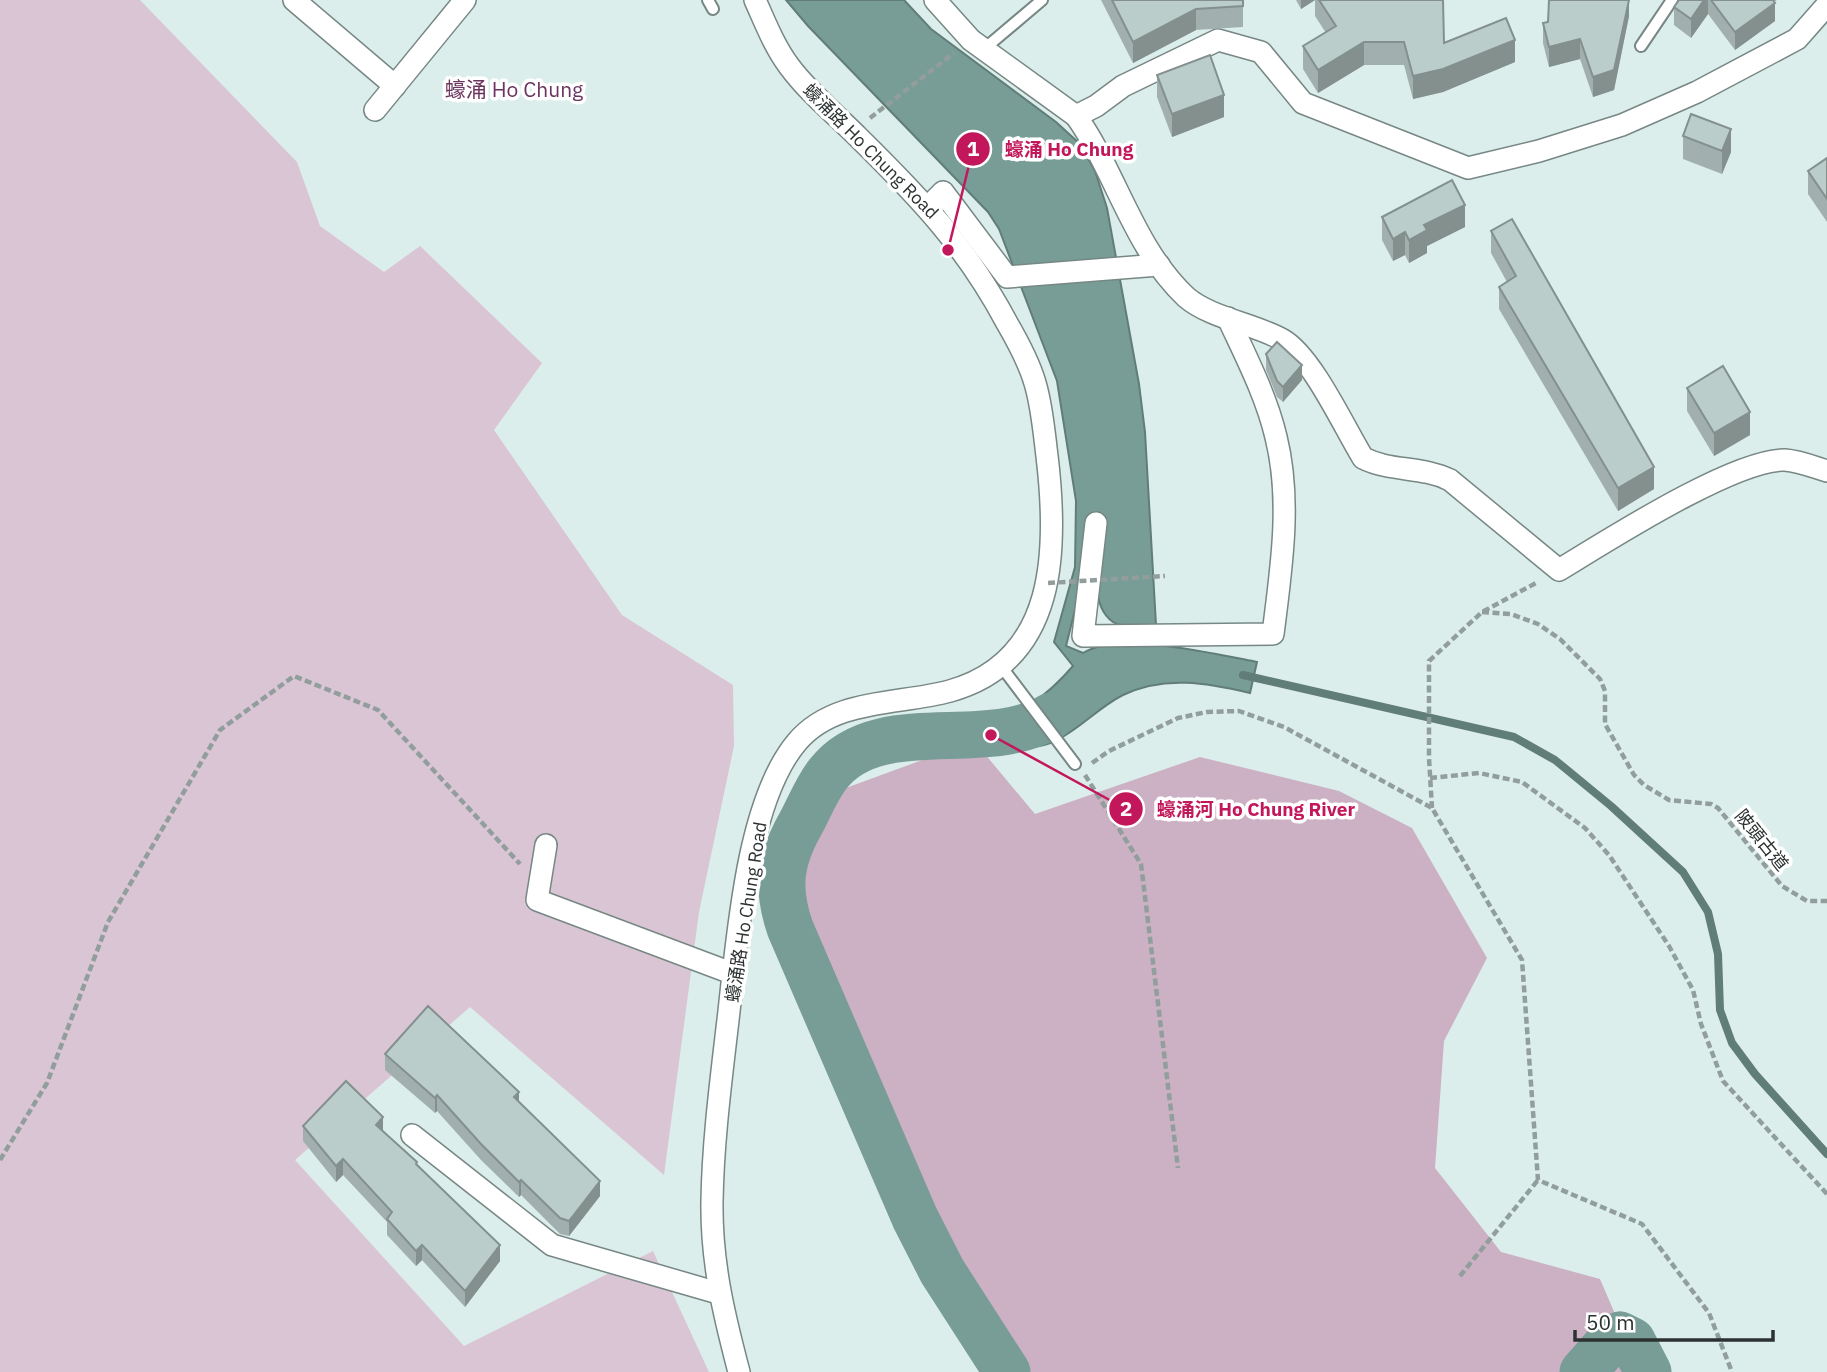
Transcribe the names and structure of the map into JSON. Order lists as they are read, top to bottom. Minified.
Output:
{"streets":{"street":["蠔涌路 Ho Chung Road"],"path":["陂頭古道"]},"districts":["蠔涌 Ho Chung"],"places":["蠔涌 Ho Chung","蠔涌河 Ho Chung River"],"scale_bar":"50 m"}
